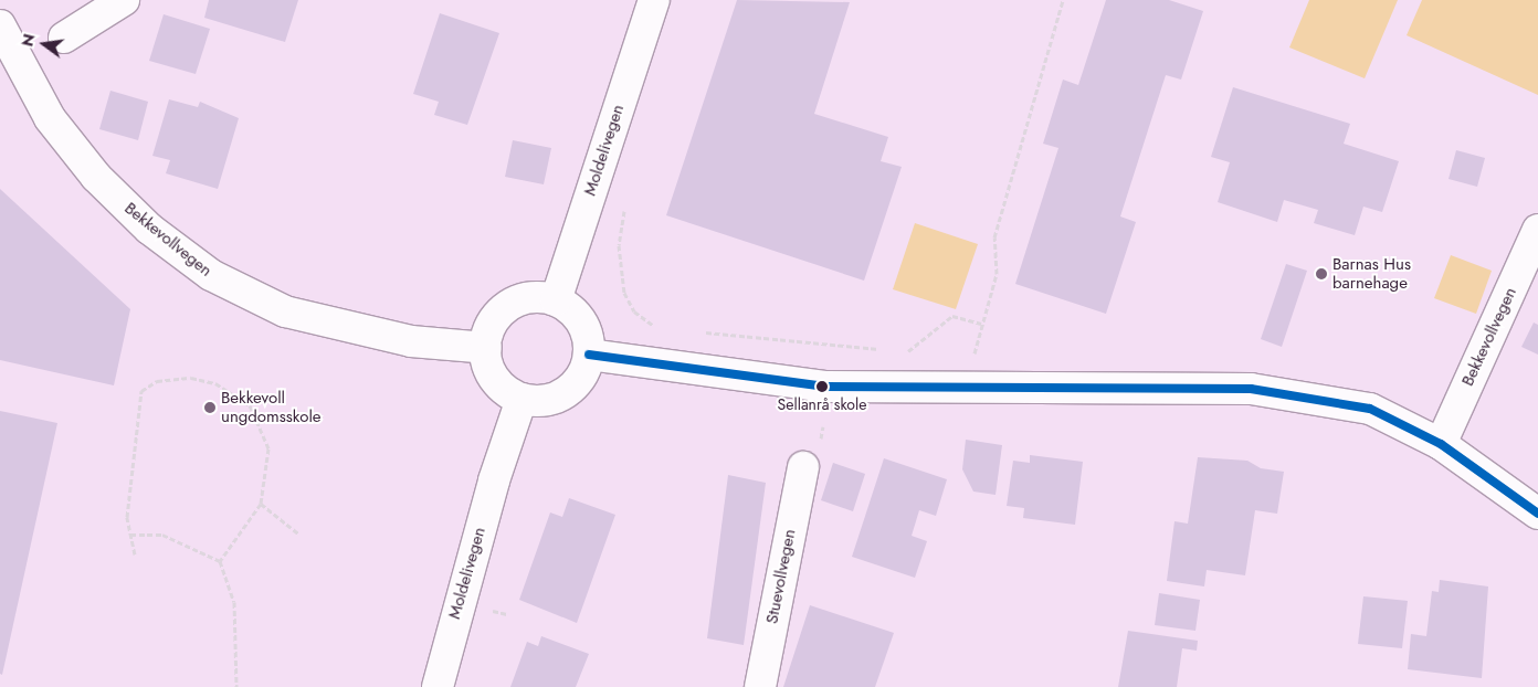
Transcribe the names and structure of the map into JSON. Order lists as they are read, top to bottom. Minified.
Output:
{"streets":{"street":["Moldelivegen","Bekkevollvegen","Stuevollvegen"]},"crossings":[["Moldelivegen","Bekkevollvegen"]],"places":["Barnas Hus barnehage","Sellanrå skole","Bekkevoll ungdomsskole"],"north":"left"}
